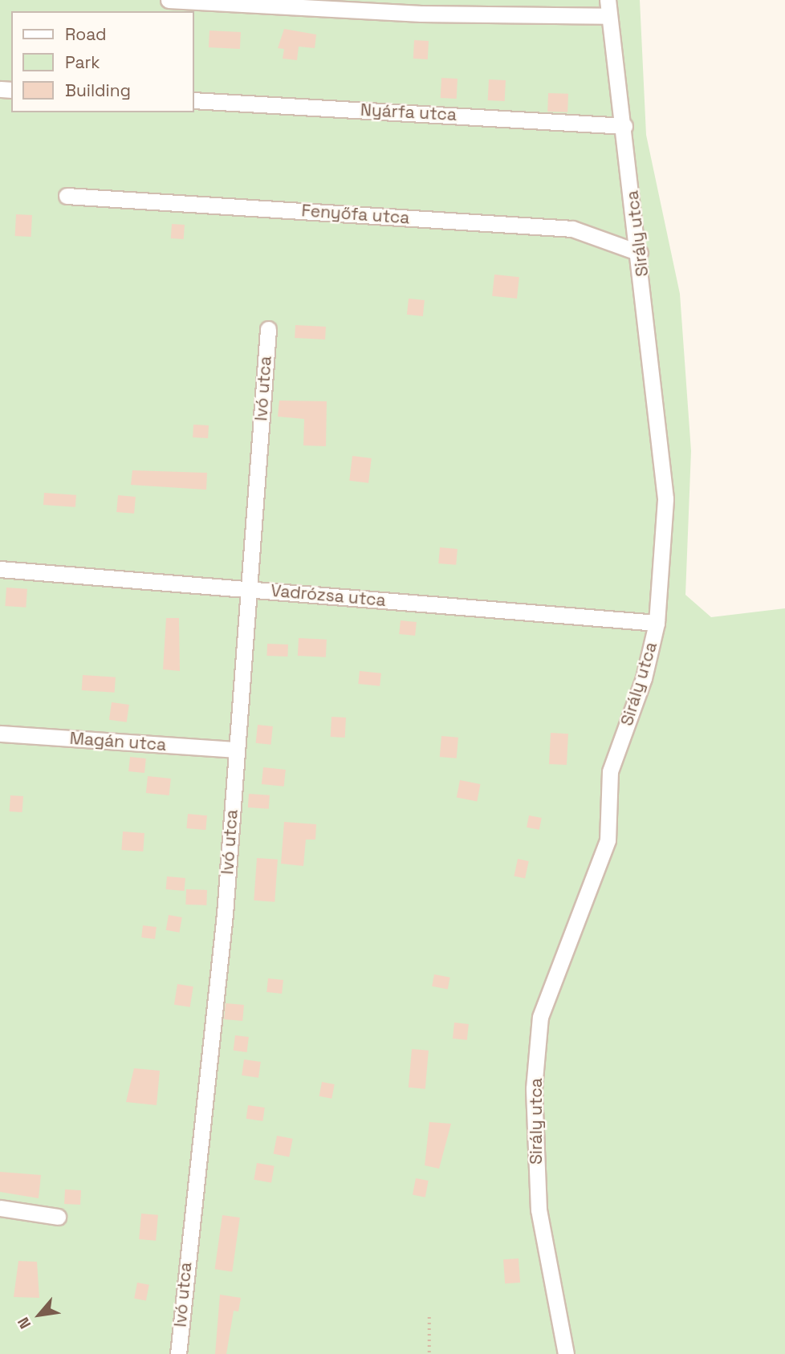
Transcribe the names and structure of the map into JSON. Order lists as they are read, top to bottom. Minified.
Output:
{"streets":{"street":["Nyárfa utca","Fenyőfa utca","Sirály utca","Ivó utca","Vadrózsa utca","Magán utca"]},"crossings":[["Nyárfa utca","Sirály utca"],["Fenyőfa utca","Sirály utca"],["Sirály utca","Vadrózsa utca"],["Ivó utca","Vadrózsa utca"],["Ivó utca","Magán utca"]],"legend":["Road","Park","Building"],"north":"bottom left"}
